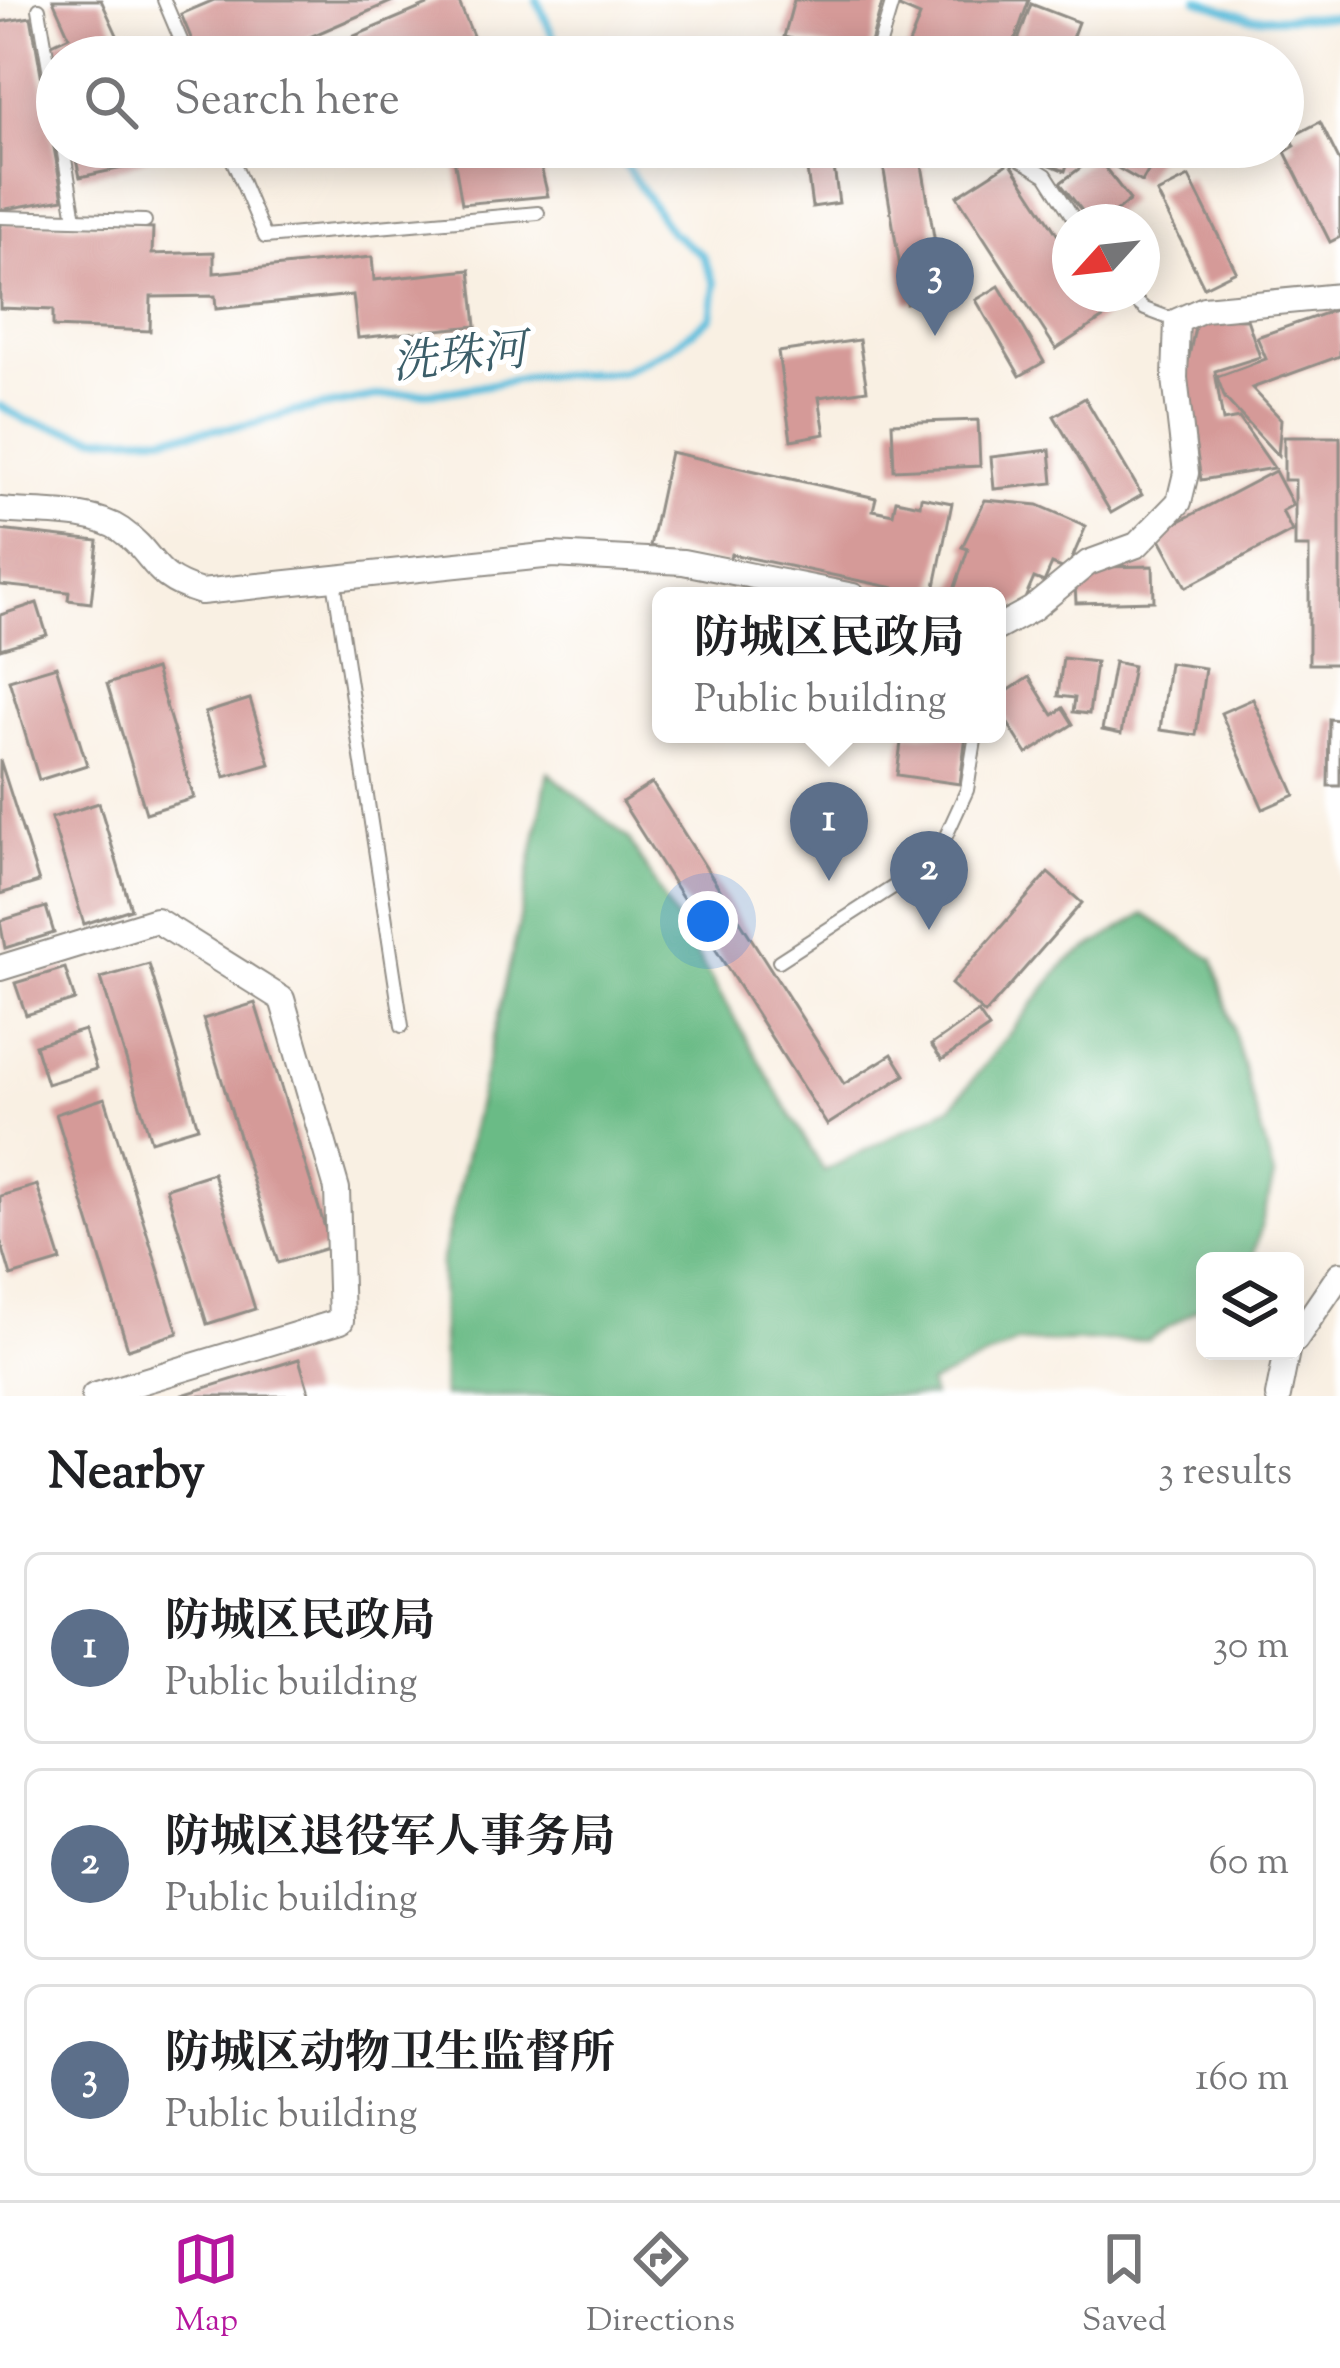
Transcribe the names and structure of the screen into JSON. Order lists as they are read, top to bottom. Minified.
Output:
{"water":["洗珠河"],"north":"bottom left","page":{"search":"Search here","pins":["3","1","2"],"popup":["防城区民政局","Public building"],"heading":["Nearby","3 results"],"list":[{"mark":"1","name":"防城区民政局","note":"Public building","value":"30 m"},{"mark":"2","name":"防城区退役军人事务局","note":"Public building","value":"60 m"},{"mark":"3","name":"防城区动物卫生监督所","note":"Public building","value":"160 m"}],"nav":["Map","Directions","Saved"]}}
